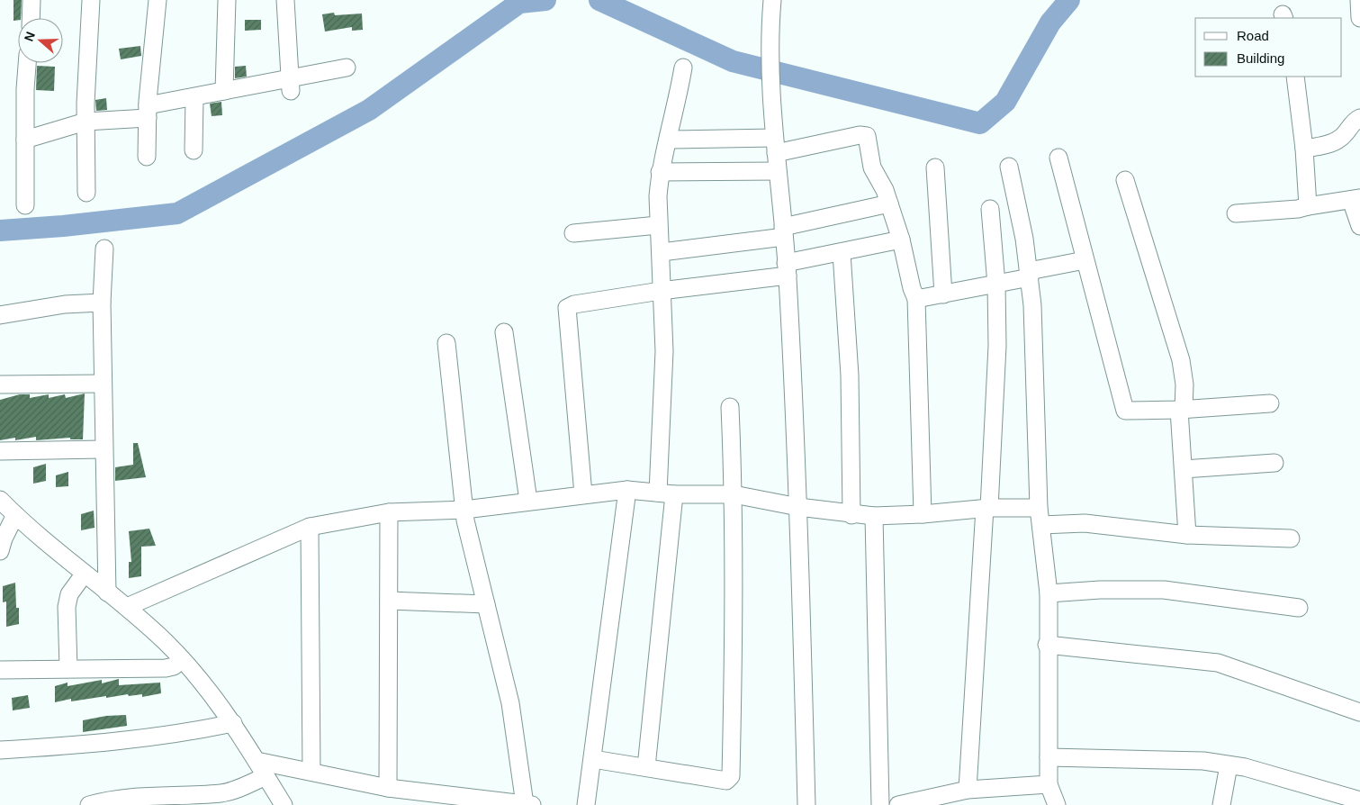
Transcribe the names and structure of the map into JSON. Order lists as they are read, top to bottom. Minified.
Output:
{"legend":["Road","Building"],"north":"left"}
